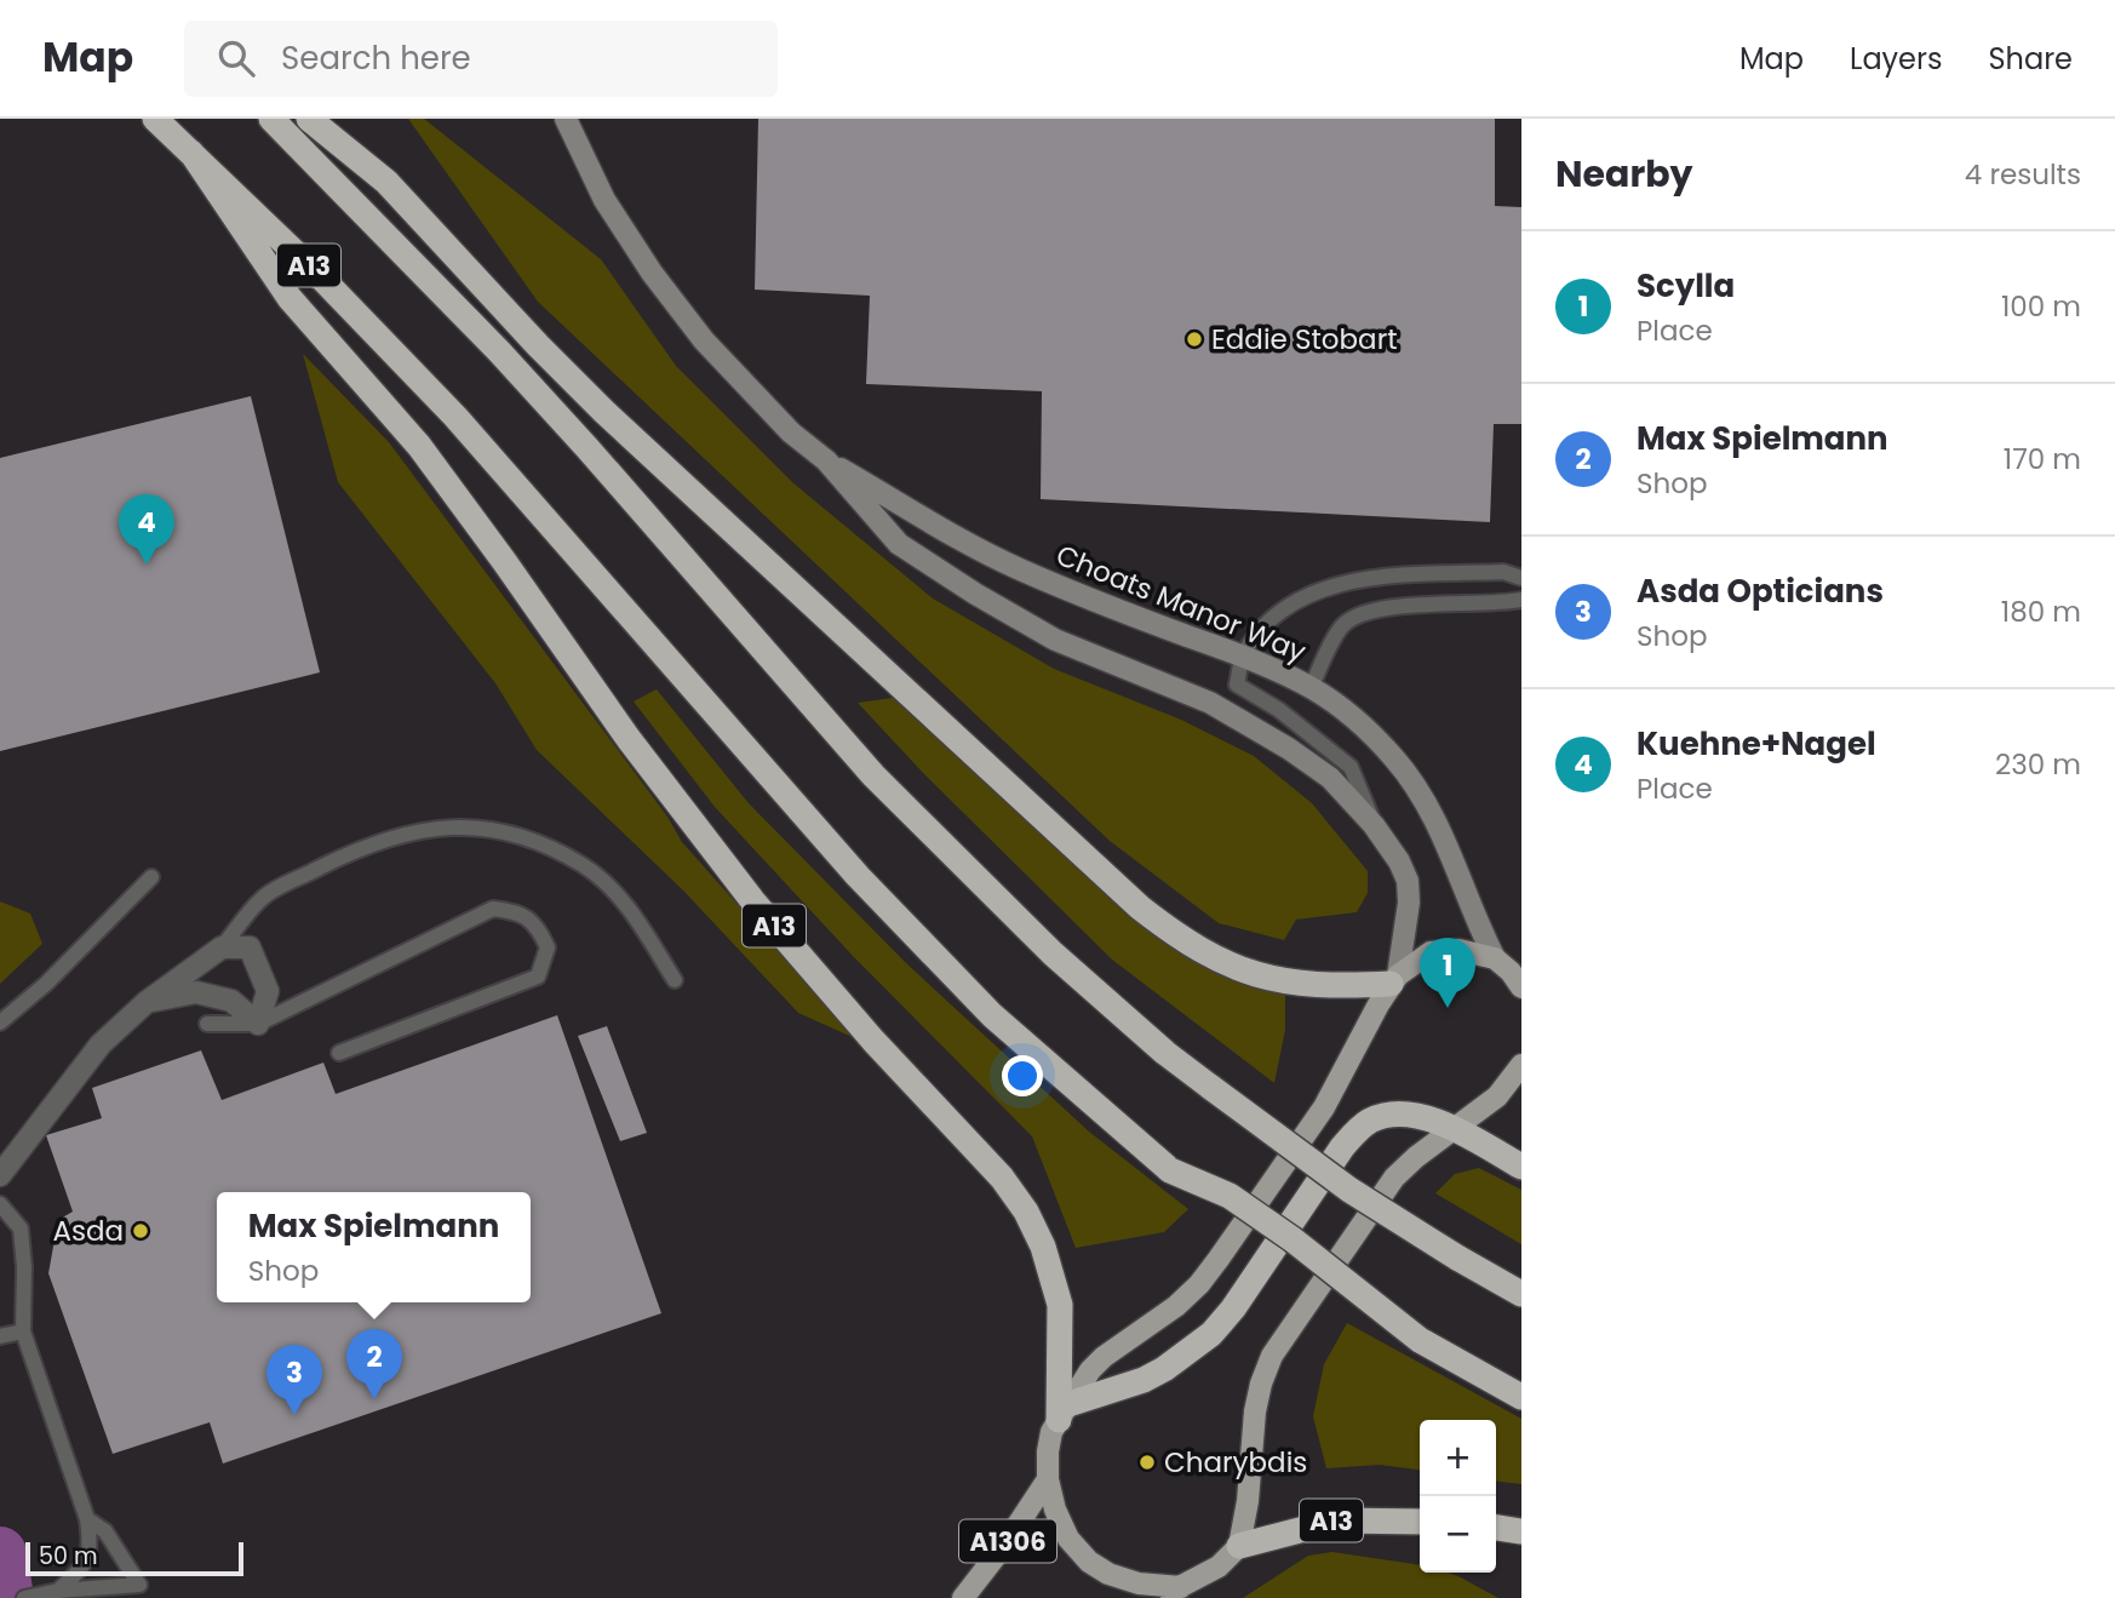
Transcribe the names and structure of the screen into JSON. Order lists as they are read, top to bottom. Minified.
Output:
{"streets":{"highway":["A13"],"main road":["A1306"],"street":["Choats Manor Way"]},"places":["Eddie Stobart","Asda","Charybdis"],"scale_bar":"50 m","page":{"header":"Map","search":"Search here","nav":["Map","Layers","Share"],"heading":["Nearby","4 results"],"list":[{"mark":"1","name":"Scylla","note":"Place","value":"100 m"},{"mark":"2","name":"Max Spielmann","note":"Shop","value":"170 m"},{"mark":"3","name":"Asda Opticians","note":"Shop","value":"180 m"},{"mark":"4","name":"Kuehne+Nagel","note":"Place","value":"230 m"}],"pins":["4","1","2","3"],"popup":["Max Spielmann","Shop"],"map_buttons":["+","−"],"scale":"50 m"}}
